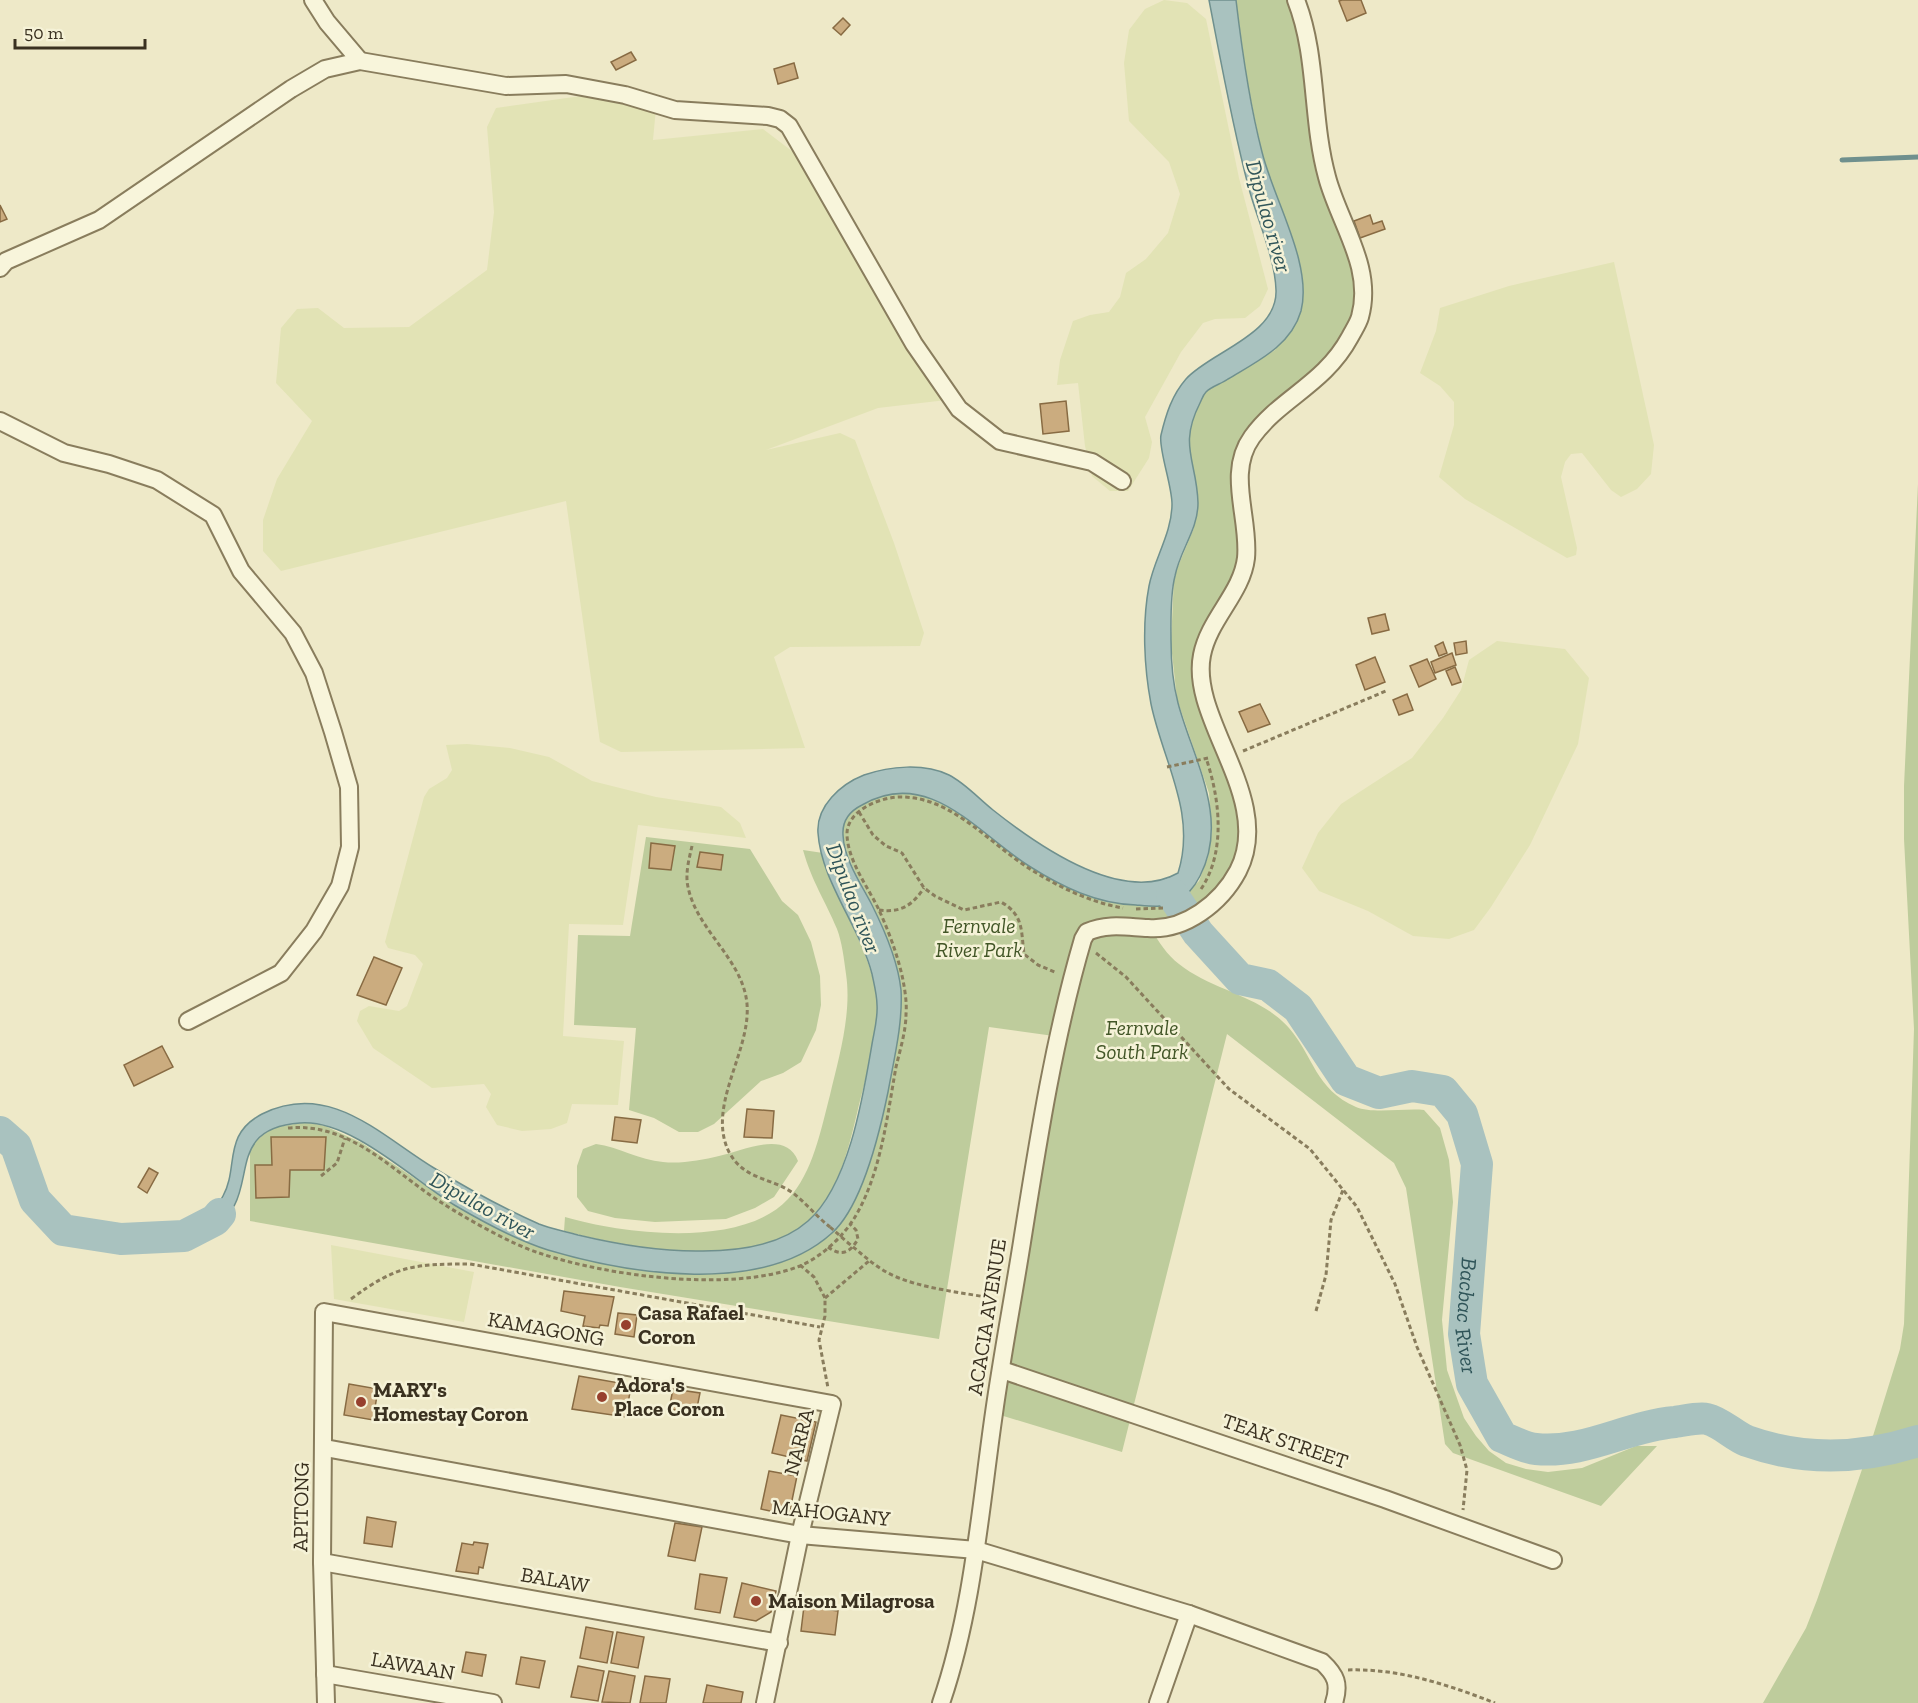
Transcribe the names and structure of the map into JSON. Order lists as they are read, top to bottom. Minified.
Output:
{"streets":{"street":["ACACIA AVENUE","KAMAGONG","TEAK STREET","NARRA","APITONG","MAHOGANY","BALAW","LAWAAN"]},"crossings":[["ACACIA AVENUE","TEAK STREET"],["ACACIA AVENUE","MAHOGANY"],["KAMAGONG","NARRA"],["KAMAGONG","APITONG"],["NARRA","MAHOGANY"],["NARRA","BALAW"],["APITONG","MAHOGANY"],["APITONG","BALAW"],["APITONG","LAWAAN"]],"water":["Dipulao river","Bacbac River"],"parks":["Fernvale River Park","Fernvale South Park"],"places":["Casa Rafael Coron","Adora's Place Coron","MARY's Homestay Coron","Maison Milagrosa"],"scale_bar":"50 m"}
